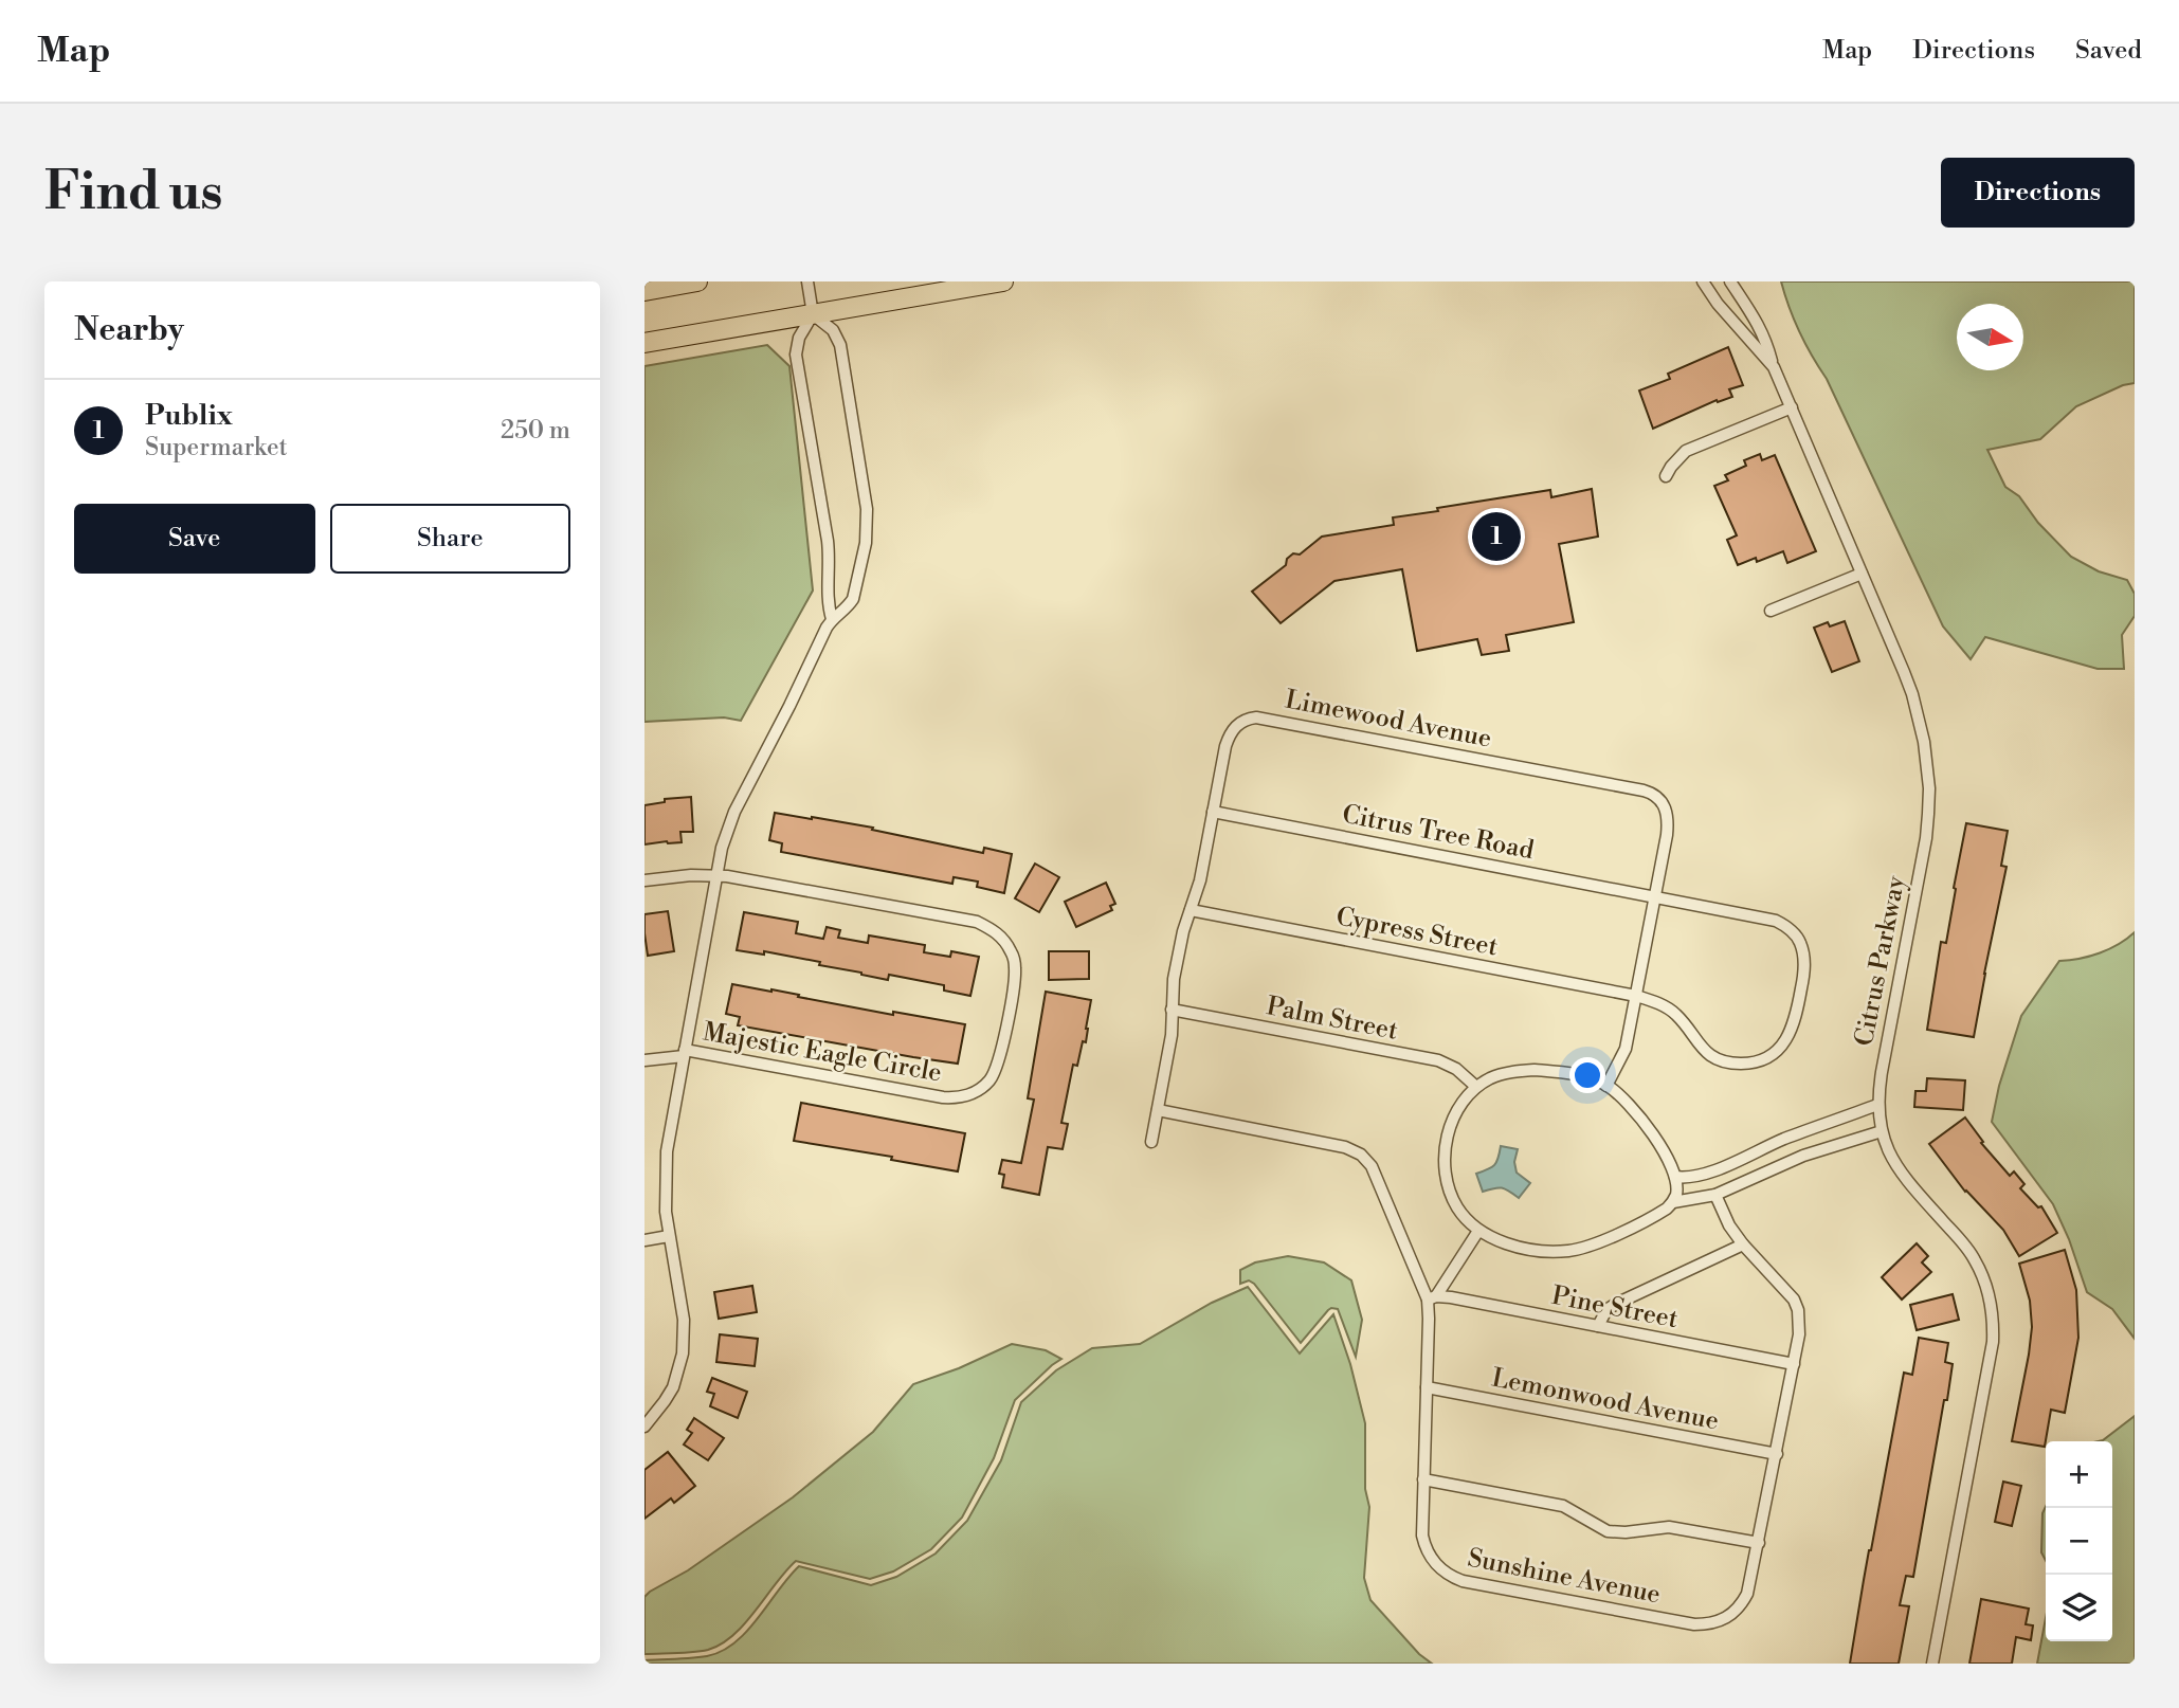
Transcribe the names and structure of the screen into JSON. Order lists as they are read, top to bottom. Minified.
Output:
{"streets":{"street":["Limewood Avenue","Citrus Tree Road","Cypress Street","Citrus Parkway","Palm Street","Majestic Eagle Circle","Pine Street","Lemonwood Avenue","Sunshine Avenue"]},"crossings":[["Limewood Avenue","Citrus Tree Road"],["Limewood Avenue","Cypress Street"],["Limewood Avenue","Palm Street"],["Limewood Avenue","Sunshine Avenue"],["Citrus Tree Road","Cypress Street"],["Pine Street","Sunshine Avenue"],["Lemonwood Avenue","Sunshine Avenue"]],"north":"right","page":{"header":"Map","nav":["Map","Directions","Saved"],"buttons":["Directions",["Save","Share"]],"title":"Find us","heading":"Nearby","list":[{"mark":"1","name":"Publix","note":"Supermarket","value":"250 m"}],"pins":"1","map_buttons":["+","−"]}}
